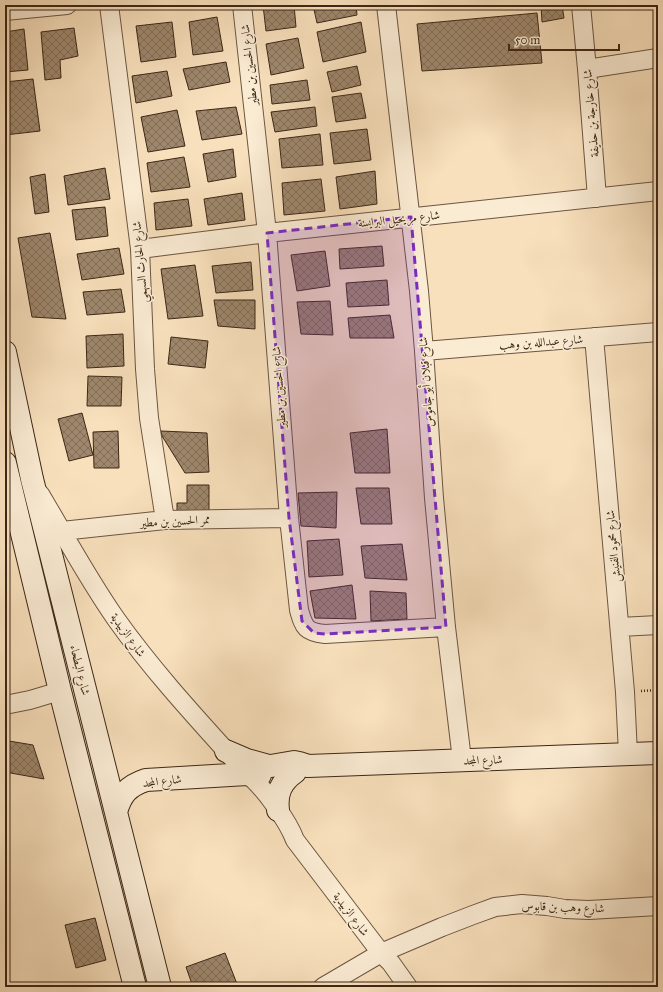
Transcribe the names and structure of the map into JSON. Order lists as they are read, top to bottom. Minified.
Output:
{"streets":{"street":["شارع الحسين بن مطير","شارع خارجة بن حذيفة","شارع مريحيل البرايسة","شارع الحارث السهمي","شارع عبدالله بن وهب","شارع قبلان أبو جاموس","ممر الحسين بن مطير","شارع محمود الفنيش","شارع الزبيدية","شارع البطحاء","شارع المجد","شارع وهب بن قابوس"]},"crossings":[["شارع الحسين بن مطير","شارع مريحيل البرايسة"],["شارع الحسين بن مطير","شارع قبلان أبو جاموس"],["شارع الحسين بن مطير","ممر الحسين بن مطير"],["شارع خارجة بن حذيفة","شارع مريحيل البرايسة"],["شارع مريحيل البرايسة","شارع الحارث السهمي"],["شارع مريحيل البرايسة","شارع قبلان أبو جاموس"],["شارع الحارث السهمي","ممر الحسين بن مطير"],["شارع عبدالله بن وهب","شارع قبلان أبو جاموس"],["شارع عبدالله بن وهب","شارع محمود الفنيش"],["شارع قبلان أبو جاموس","شارع المجد"],["ممر الحسين بن مطير","شارع الزبيدية"],["شارع محمود الفنيش","شارع المجد"],["شارع الزبيدية","شارع البطحاء"],["شارع الزبيدية","شارع المجد"],["شارع الزبيدية","شارع وهب بن قابوس"],["شارع البطحاء","شارع المجد"]],"scale_bar":"50 m"}
